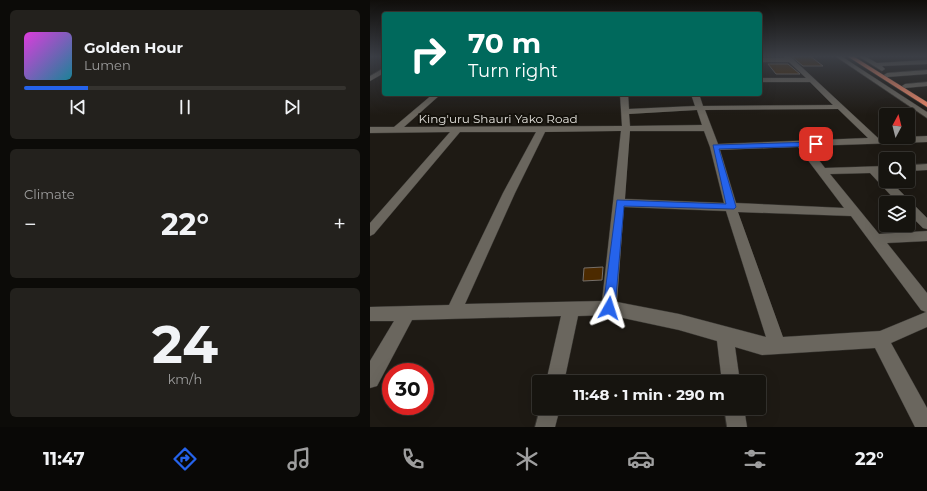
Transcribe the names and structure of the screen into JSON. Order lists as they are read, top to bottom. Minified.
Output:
{"streets":{"street":["King'uru Shauri Yako Road"]},"north":"top","page":{"turn":["70 m","Turn right"],"song":["Golden Hour","Lumen"],"tile":["Climate",["24","km/h"]],"heat":["−","22°","+"],"limit":"30","trip":"11:48 · 1 min · 290 m","tabs":["11:47","22°"]}}
